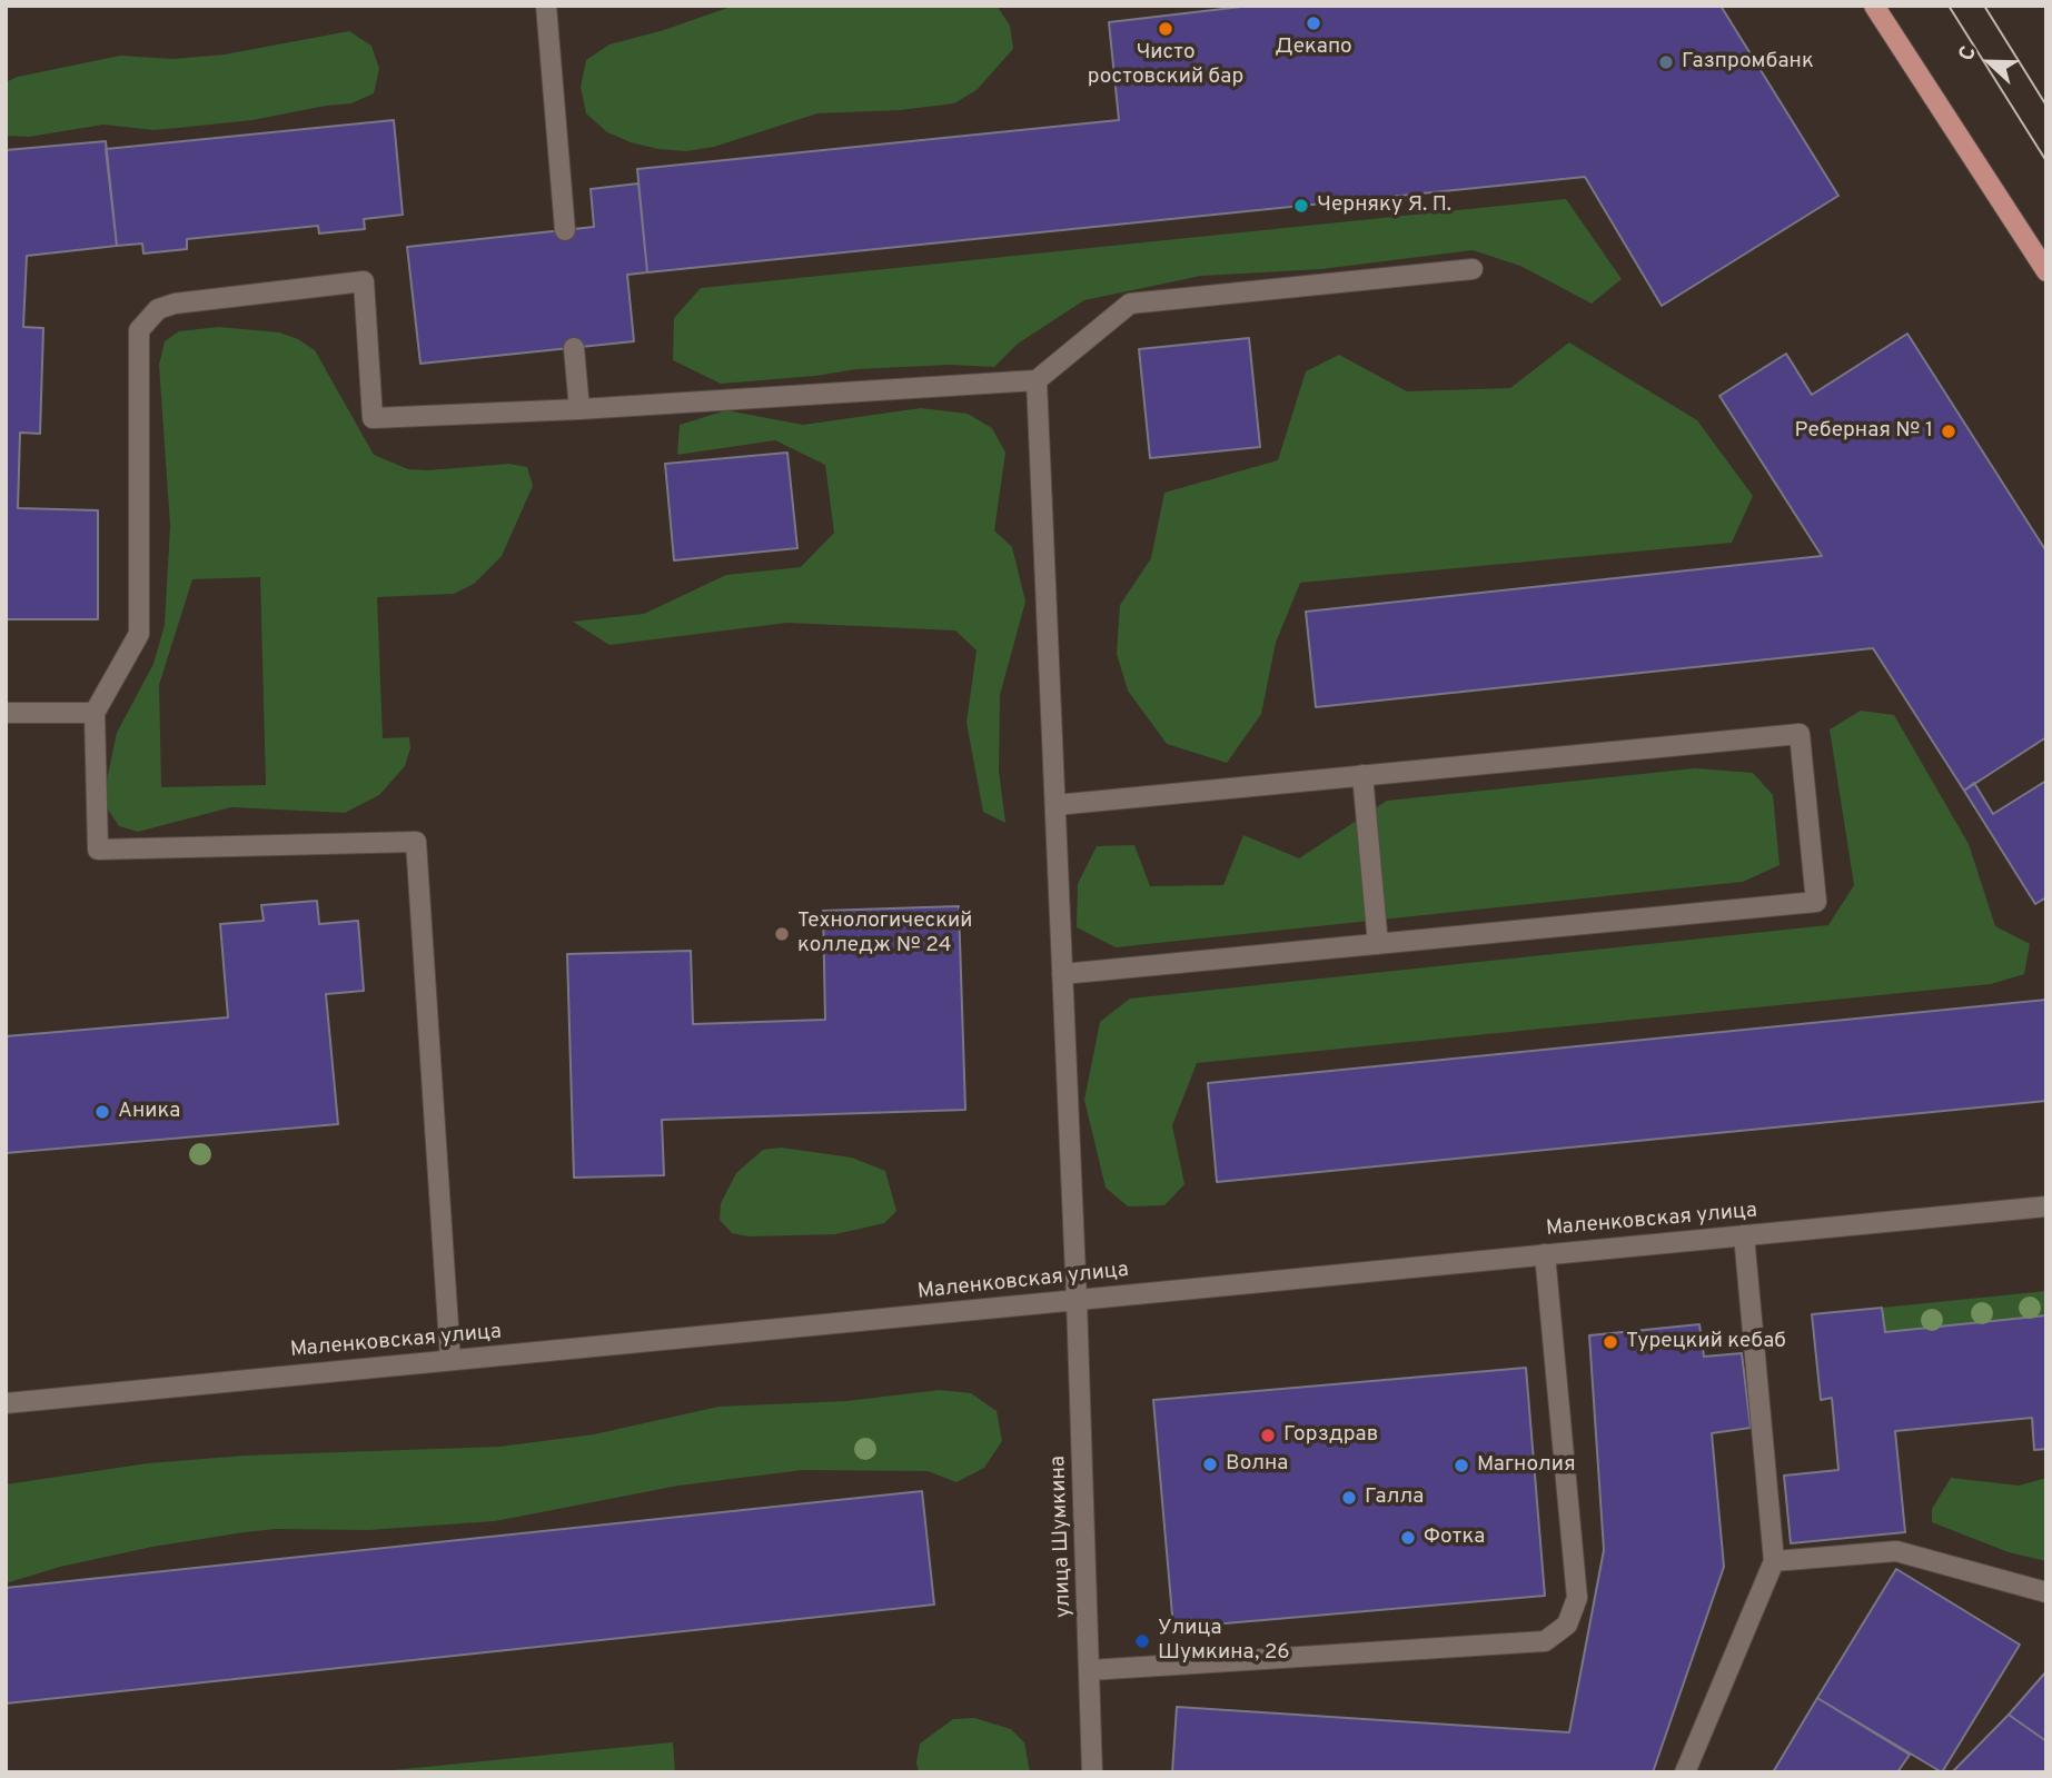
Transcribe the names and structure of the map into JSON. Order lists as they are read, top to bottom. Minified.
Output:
{"streets":{"street":["Маленковская улица","улица Шумкина"]},"crossings":[["Маленковская улица","улица Шумкина"]],"places":["Декапо","Чисто ростовский бар","Газпромбанк","Черняку Я. П.","Реберная № 1","Технологический колледж № 24","Аника","Турецкий кебаб","Горздрав","Волна","Магнолия","Галла","Фотка","Улица Шумкина, 26"],"north":"left"}
